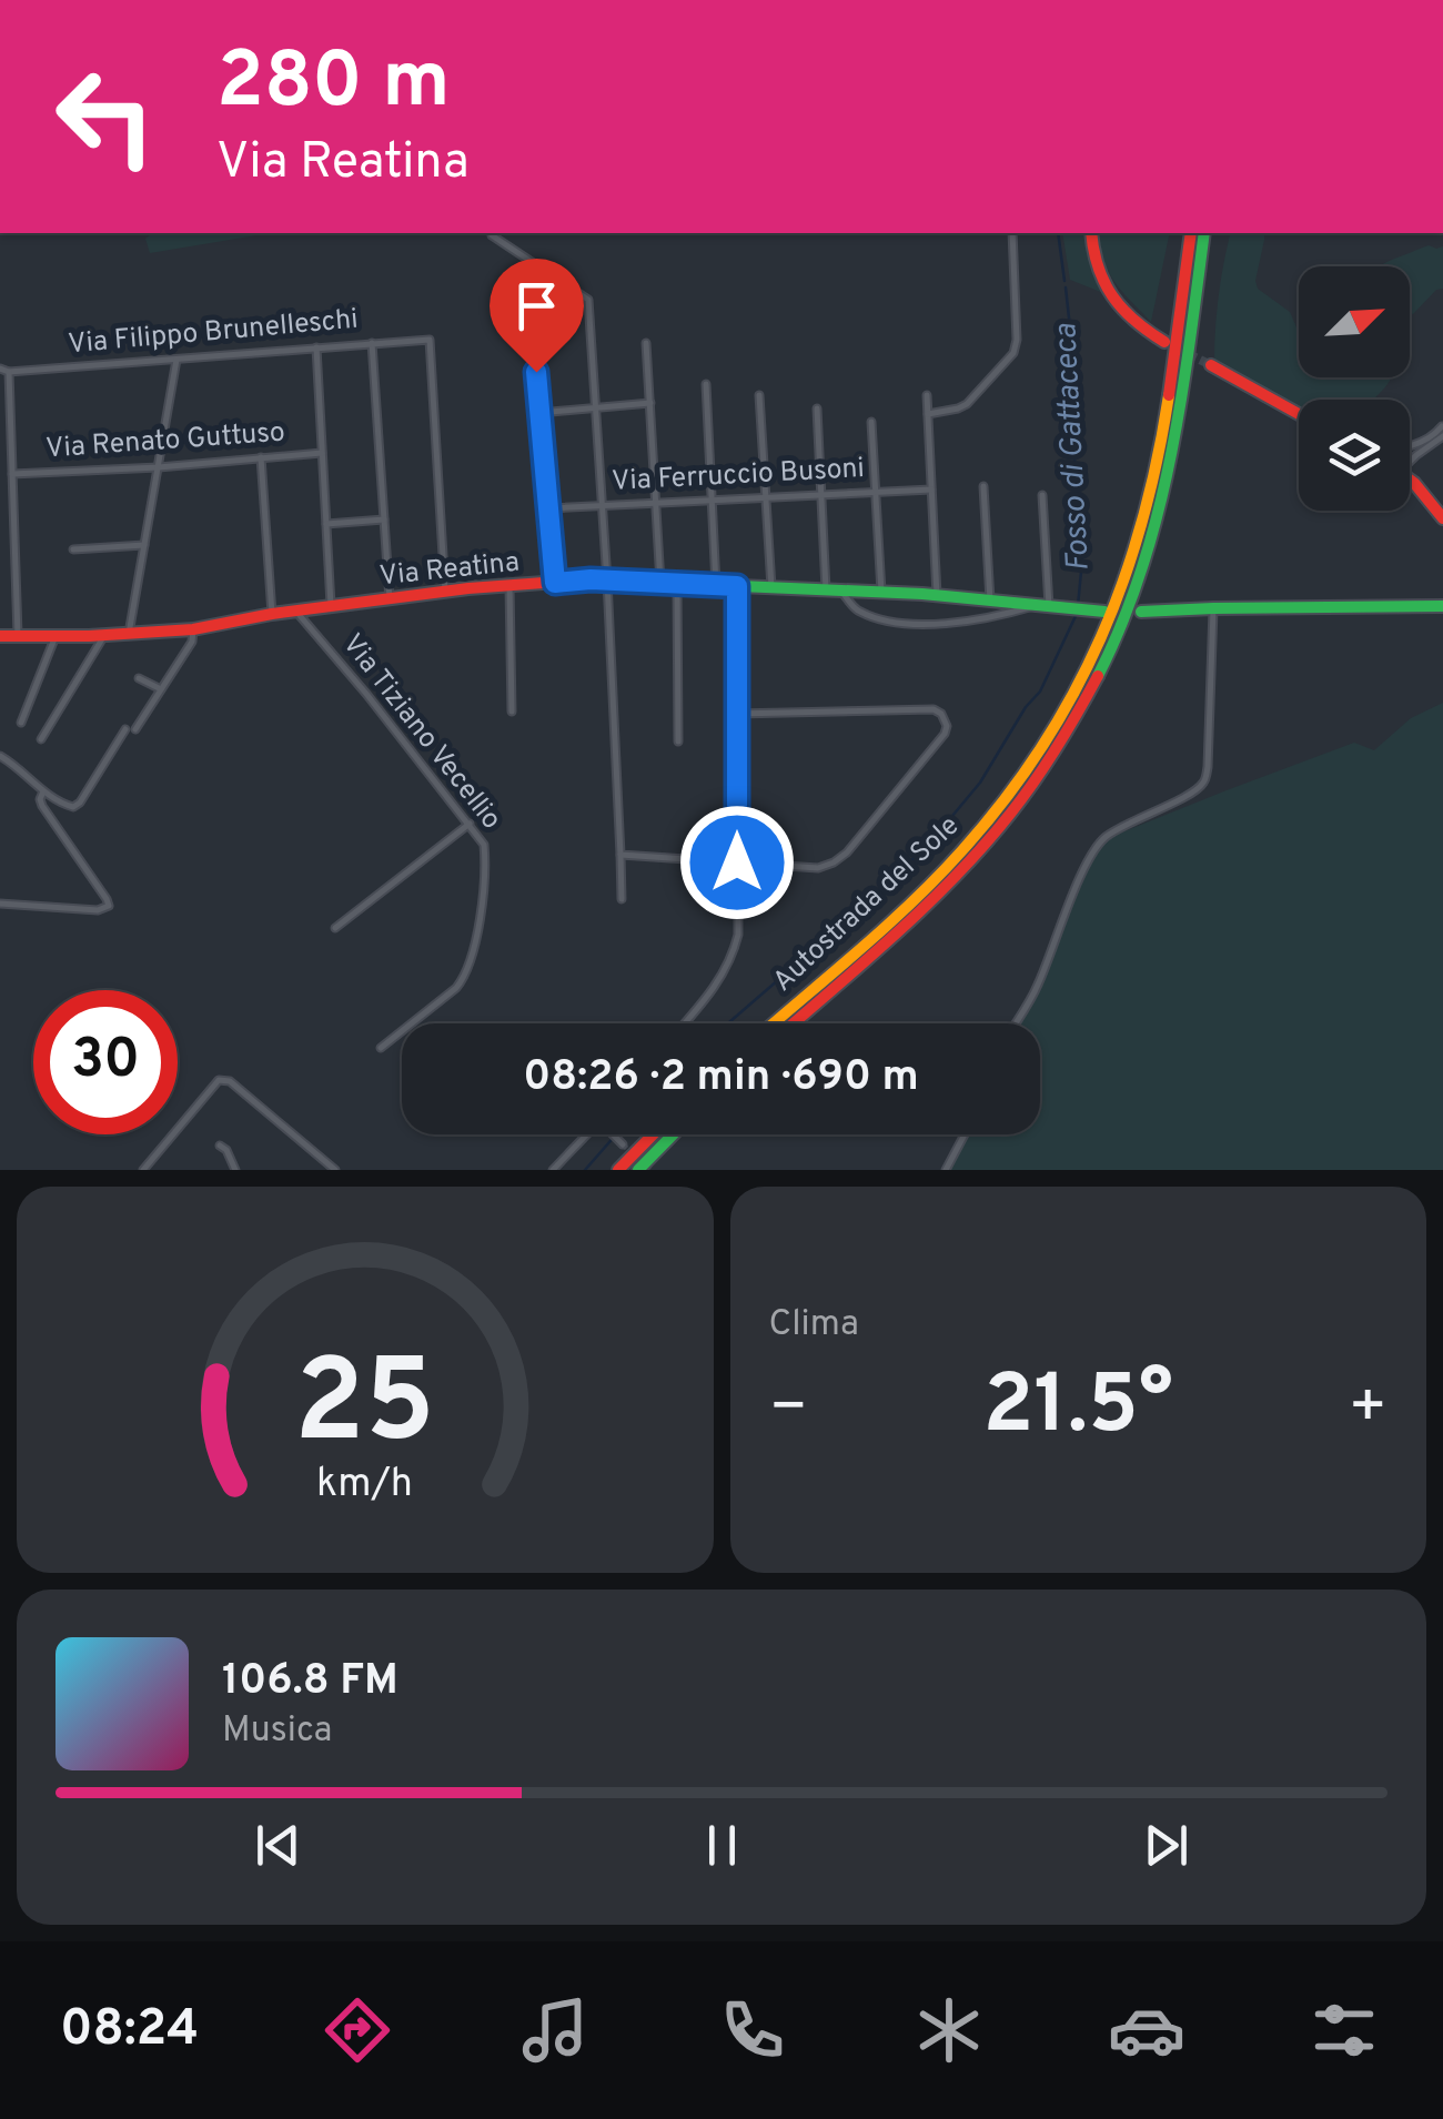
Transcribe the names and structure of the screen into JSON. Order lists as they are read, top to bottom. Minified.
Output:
{"streets":{"main road":["Via Reatina","Autostrada del Sole"],"street":["Via Filippo Brunelleschi","Via Renato Guttuso","Via Ferruccio Busoni","Via Tiziano Vecellio"]},"crossings":[["Via Filippo Brunelleschi","Via Reatina"],["Via Reatina","Via Tiziano Vecellio"]],"water":["Fosso di Gattaceca"],"north":"top right","page":{"turn":["280 m","Via Reatina"],"limit":"30","trip":"08:26 · 2 min · 690 m","tile":"Clima","heat":["−","21.5°","+"],"song":["106.8 FM","Musica"],"tabs":"08:24","gauge":["25","km/h"]}}
